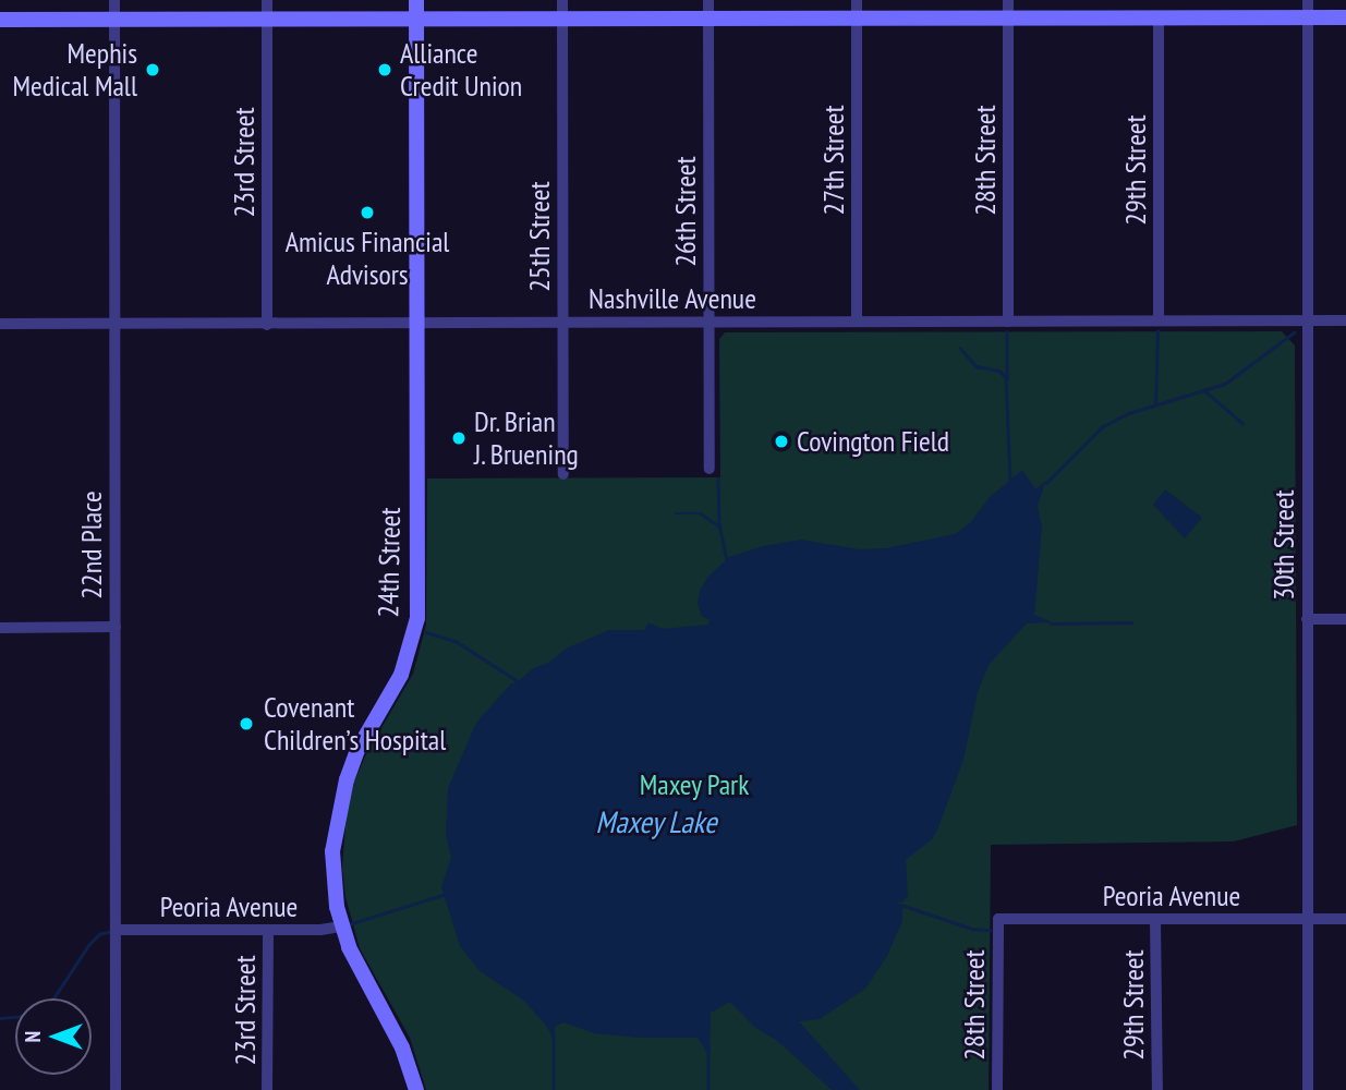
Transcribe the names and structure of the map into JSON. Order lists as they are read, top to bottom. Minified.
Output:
{"streets":{"street":["27th Street","28th Street","23rd Street","29th Street","26th Street","25th Street","Nashville Avenue","22nd Place","30th Street","24th Street","Peoria Avenue"]},"crossings":[["27th Street","Nashville Avenue"],["28th Street","Nashville Avenue"],["28th Street","Peoria Avenue"],["23rd Street","Nashville Avenue"],["23rd Street","Peoria Avenue"],["29th Street","Nashville Avenue"],["29th Street","Peoria Avenue"],["26th Street","Nashville Avenue"],["25th Street","Nashville Avenue"],["Nashville Avenue","22nd Place"],["Nashville Avenue","30th Street"],["Nashville Avenue","24th Street"],["22nd Place","Peoria Avenue"],["30th Street","Peoria Avenue"],["24th Street","Peoria Avenue"]],"water":["Maxey Lake"],"parks":["Maxey Park"],"places":["Mephis Medical Mall","Alliance Credit Union","Amicus Financial Advisors","Dr. Brian J. Bruening","Covington Field","Covenant Children’s Hospital"],"north":"left"}
